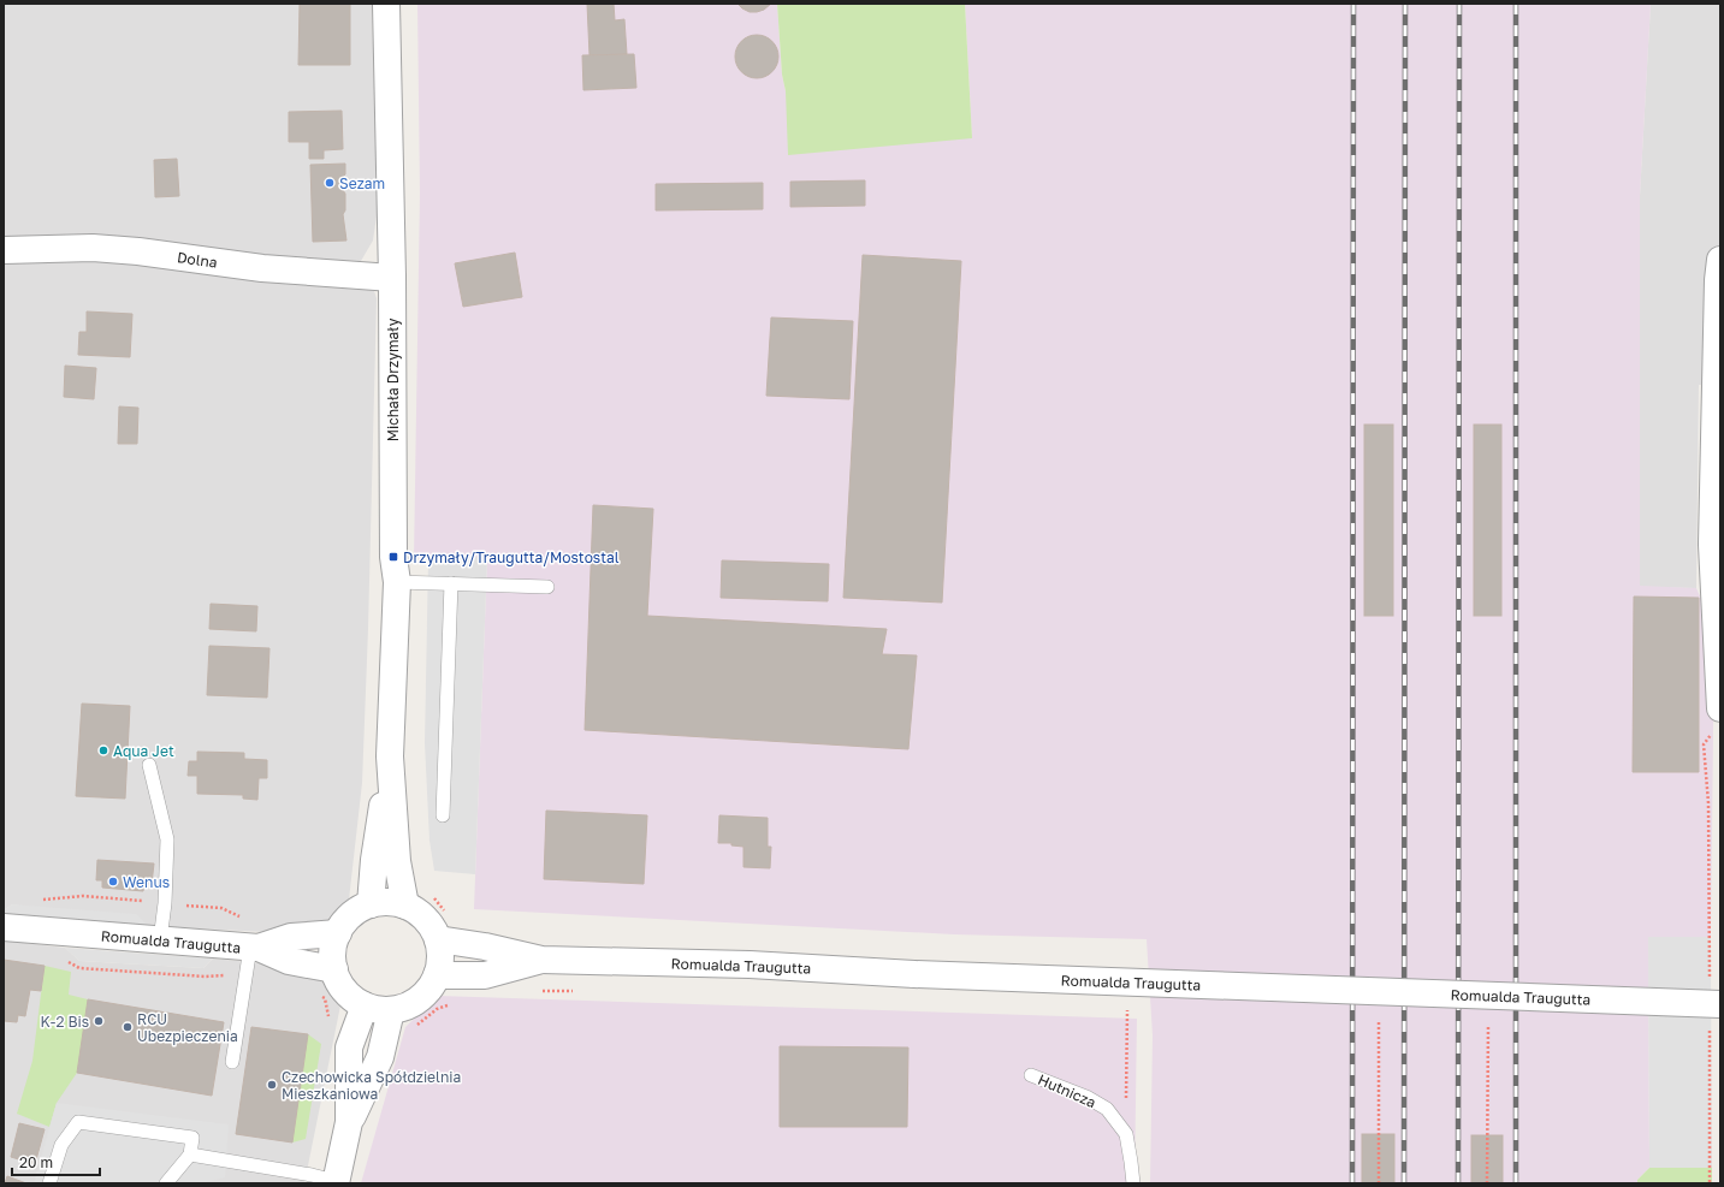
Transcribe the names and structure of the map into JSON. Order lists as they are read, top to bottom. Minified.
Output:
{"streets":{"street":["Dolna","Michała Drzymały","Romualda Traugutta"],"lane":["Hutnicza"]},"crossings":[["Dolna","Michała Drzymały"]],"places":{"other":["Sezam","Aqua Jet","Wenus","K-2 Bis","RCU Ubezpieczenia","Czechowicka Spółdzielnia Mieszkaniowa"],"transit":["Drzymały/Traugutta/Mostostal"]},"scale_bar":"20 m"}
